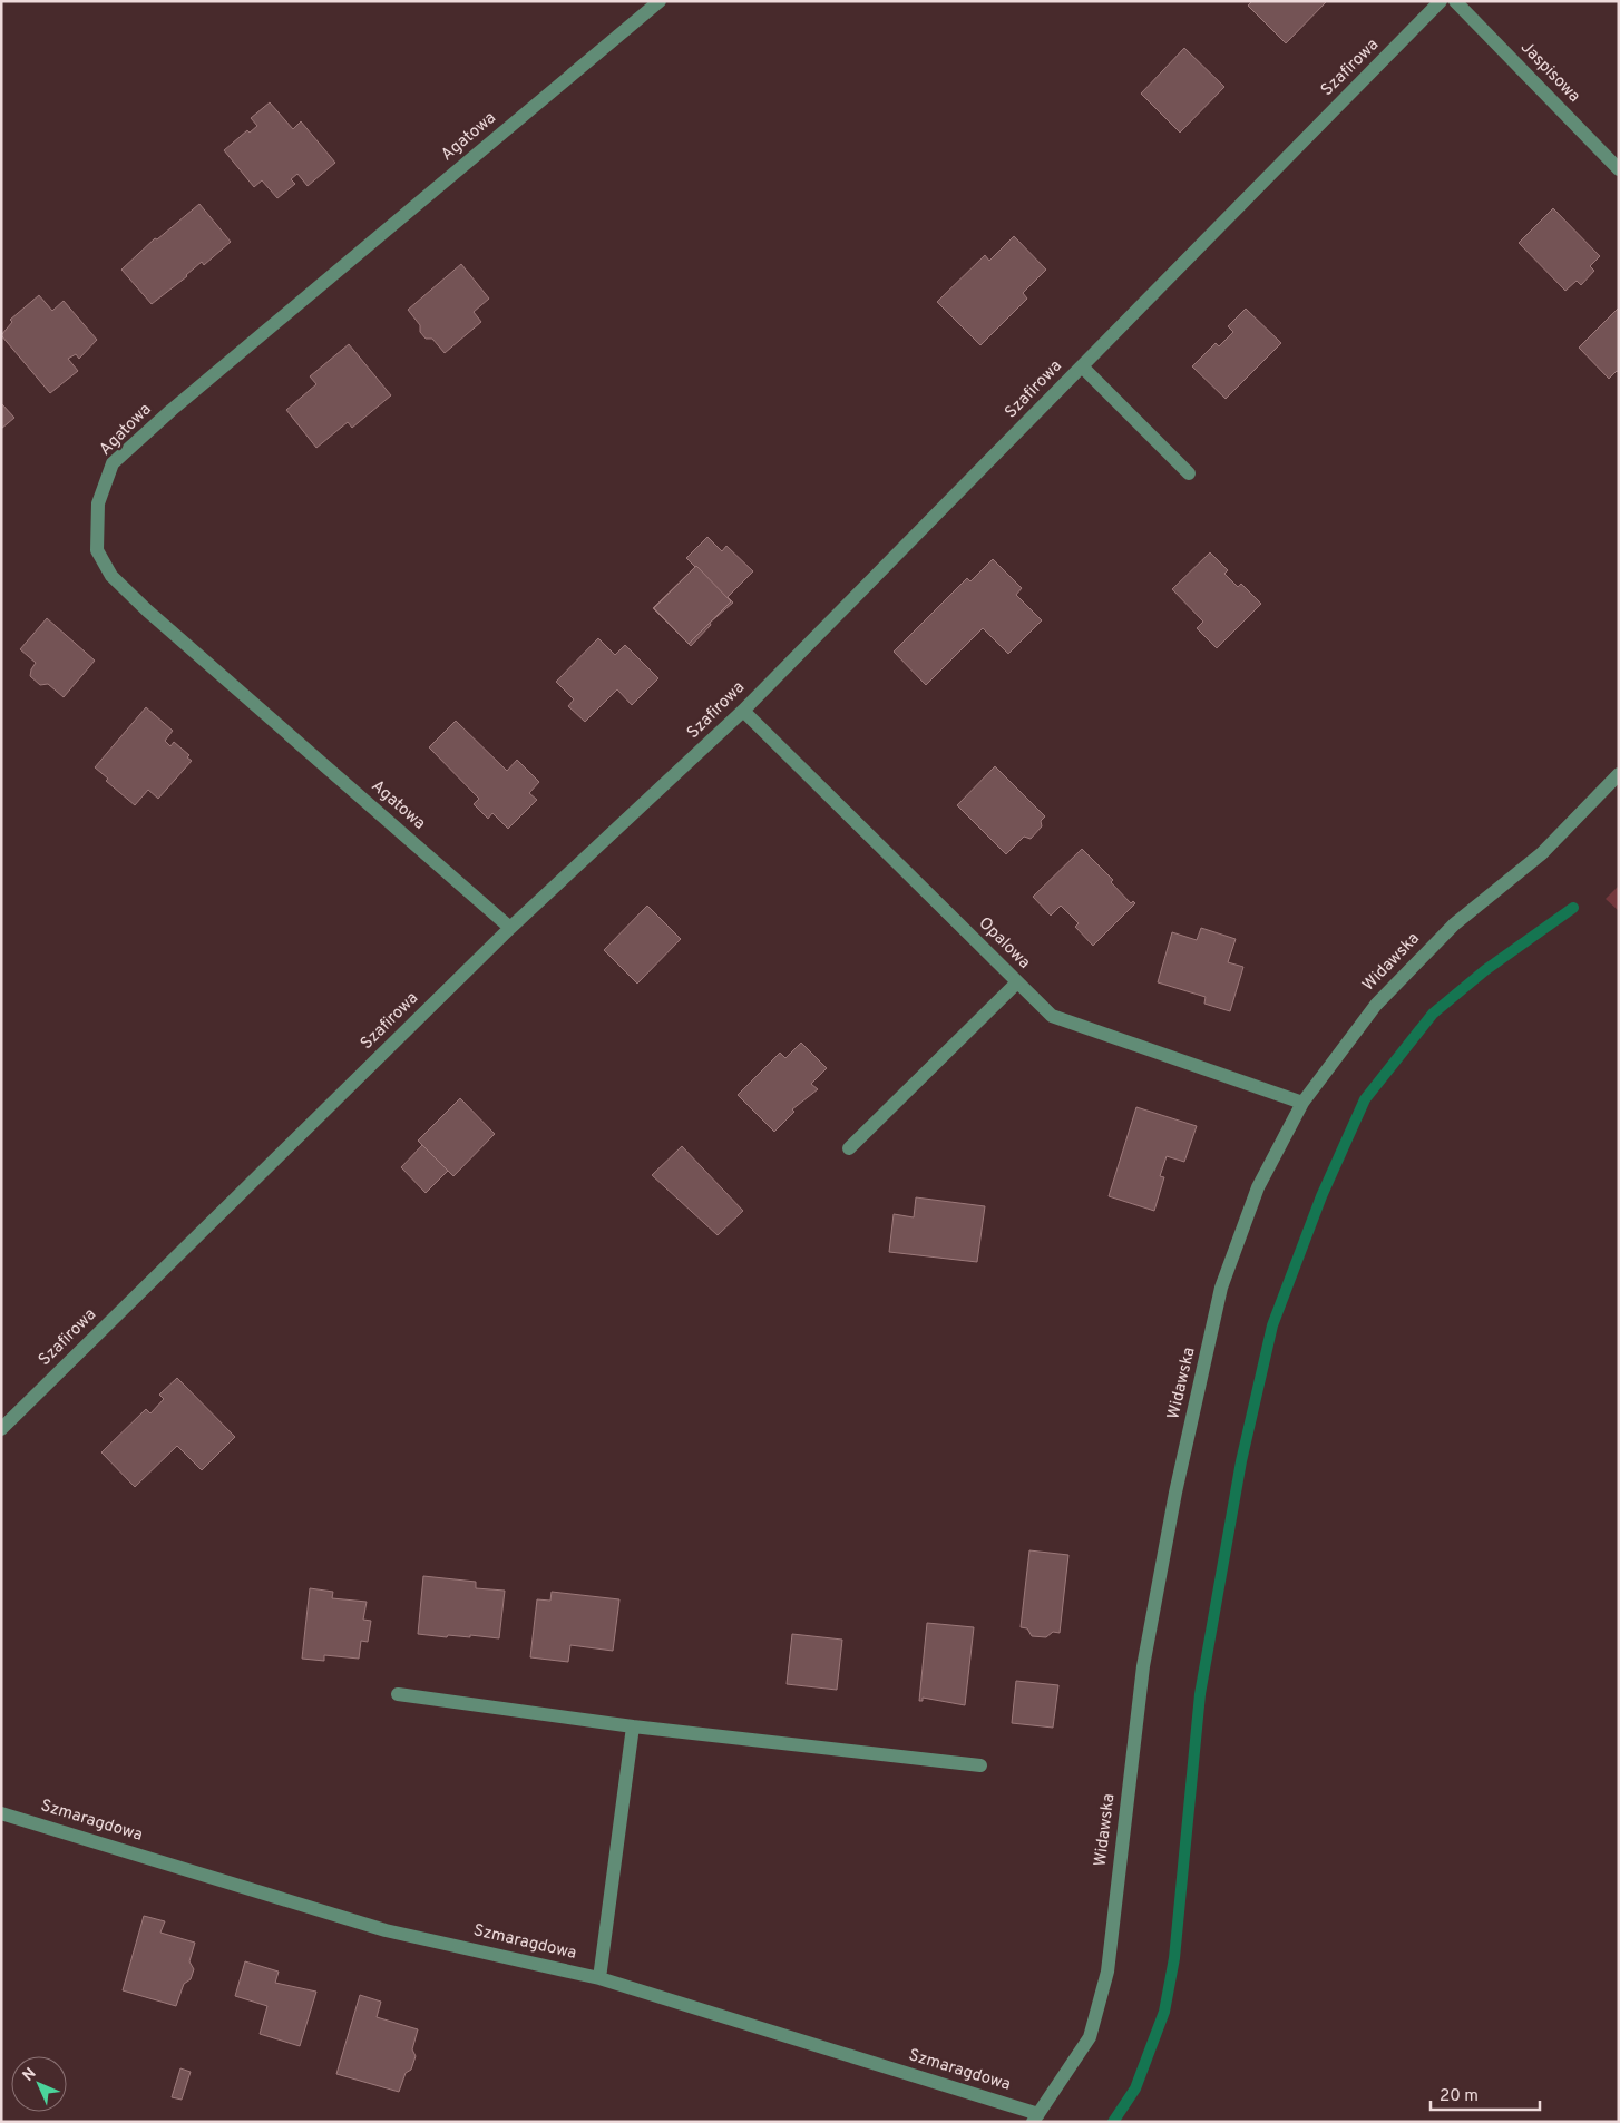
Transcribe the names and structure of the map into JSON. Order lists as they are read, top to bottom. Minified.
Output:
{"streets":{"street":["Szafirowa","Jaspisowa","Agatowa","Opalowa","Widawska","Szmaragdowa"]},"crossings":[["Szafirowa","Agatowa"],["Szafirowa","Opalowa"],["Opalowa","Widawska"],["Widawska","Szmaragdowa"]],"scale_bar":"20 m","north":"top left"}
